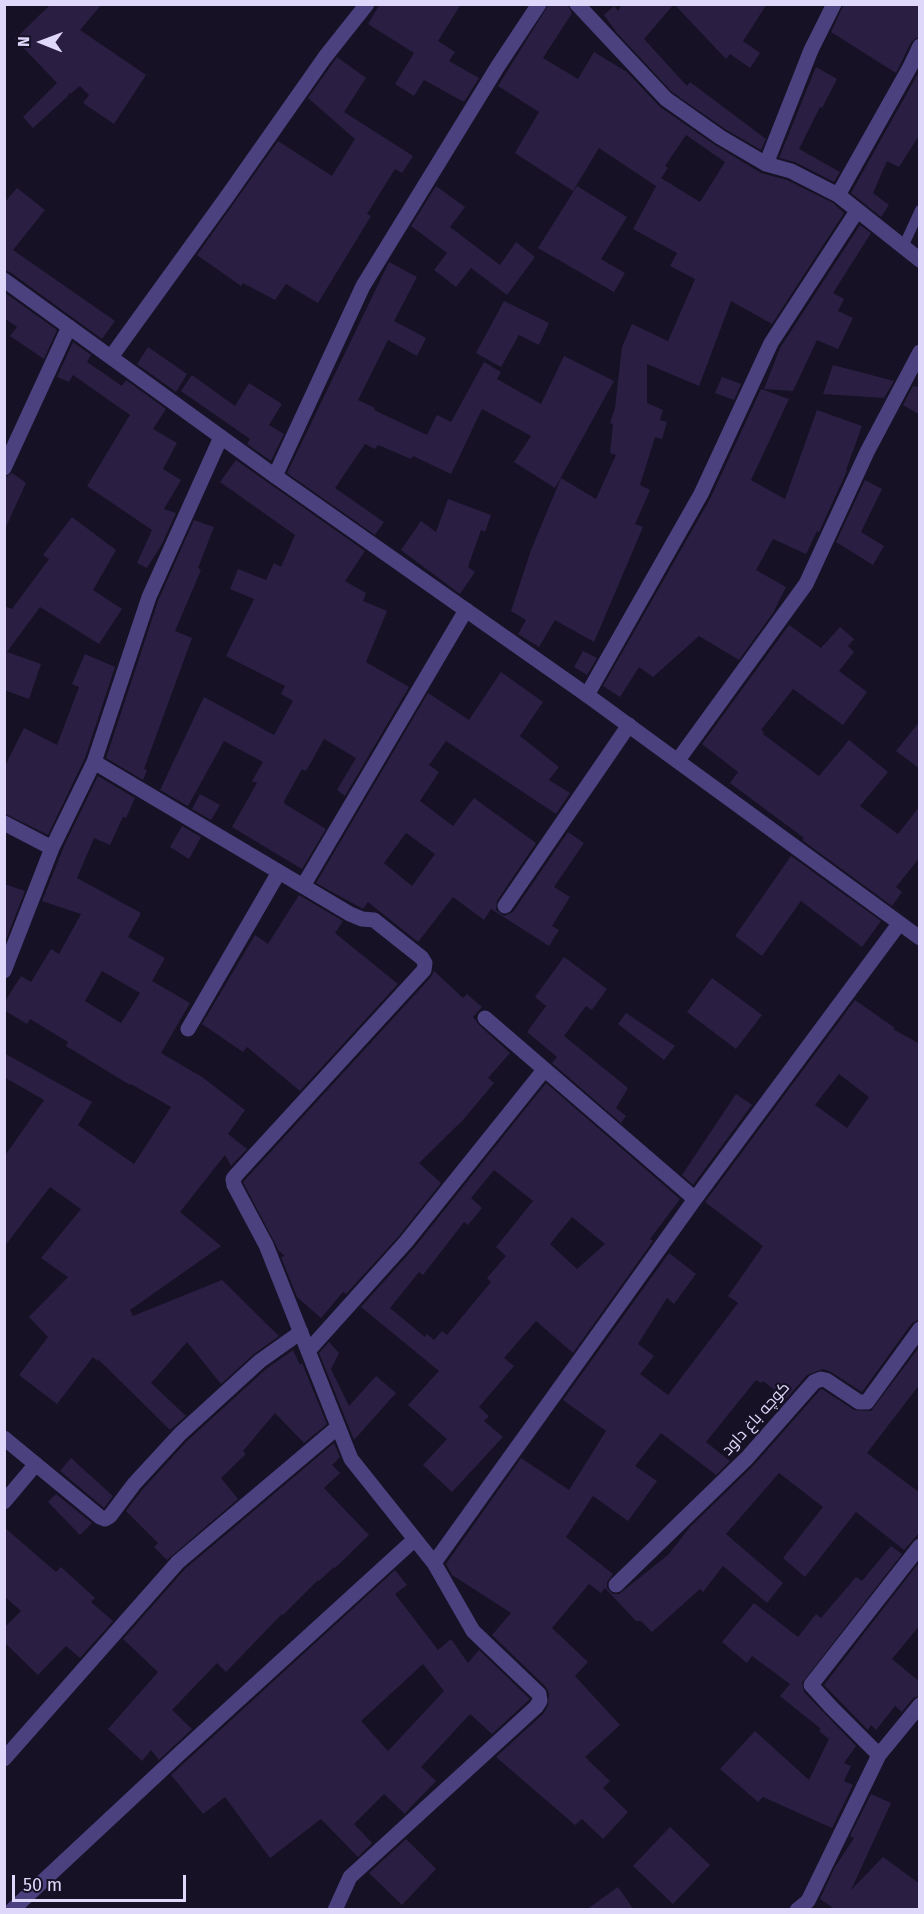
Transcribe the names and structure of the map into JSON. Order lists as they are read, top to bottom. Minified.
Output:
{"streets":{"street":["کوچه باغ داود"]},"scale_bar":"50 m","north":"left"}
